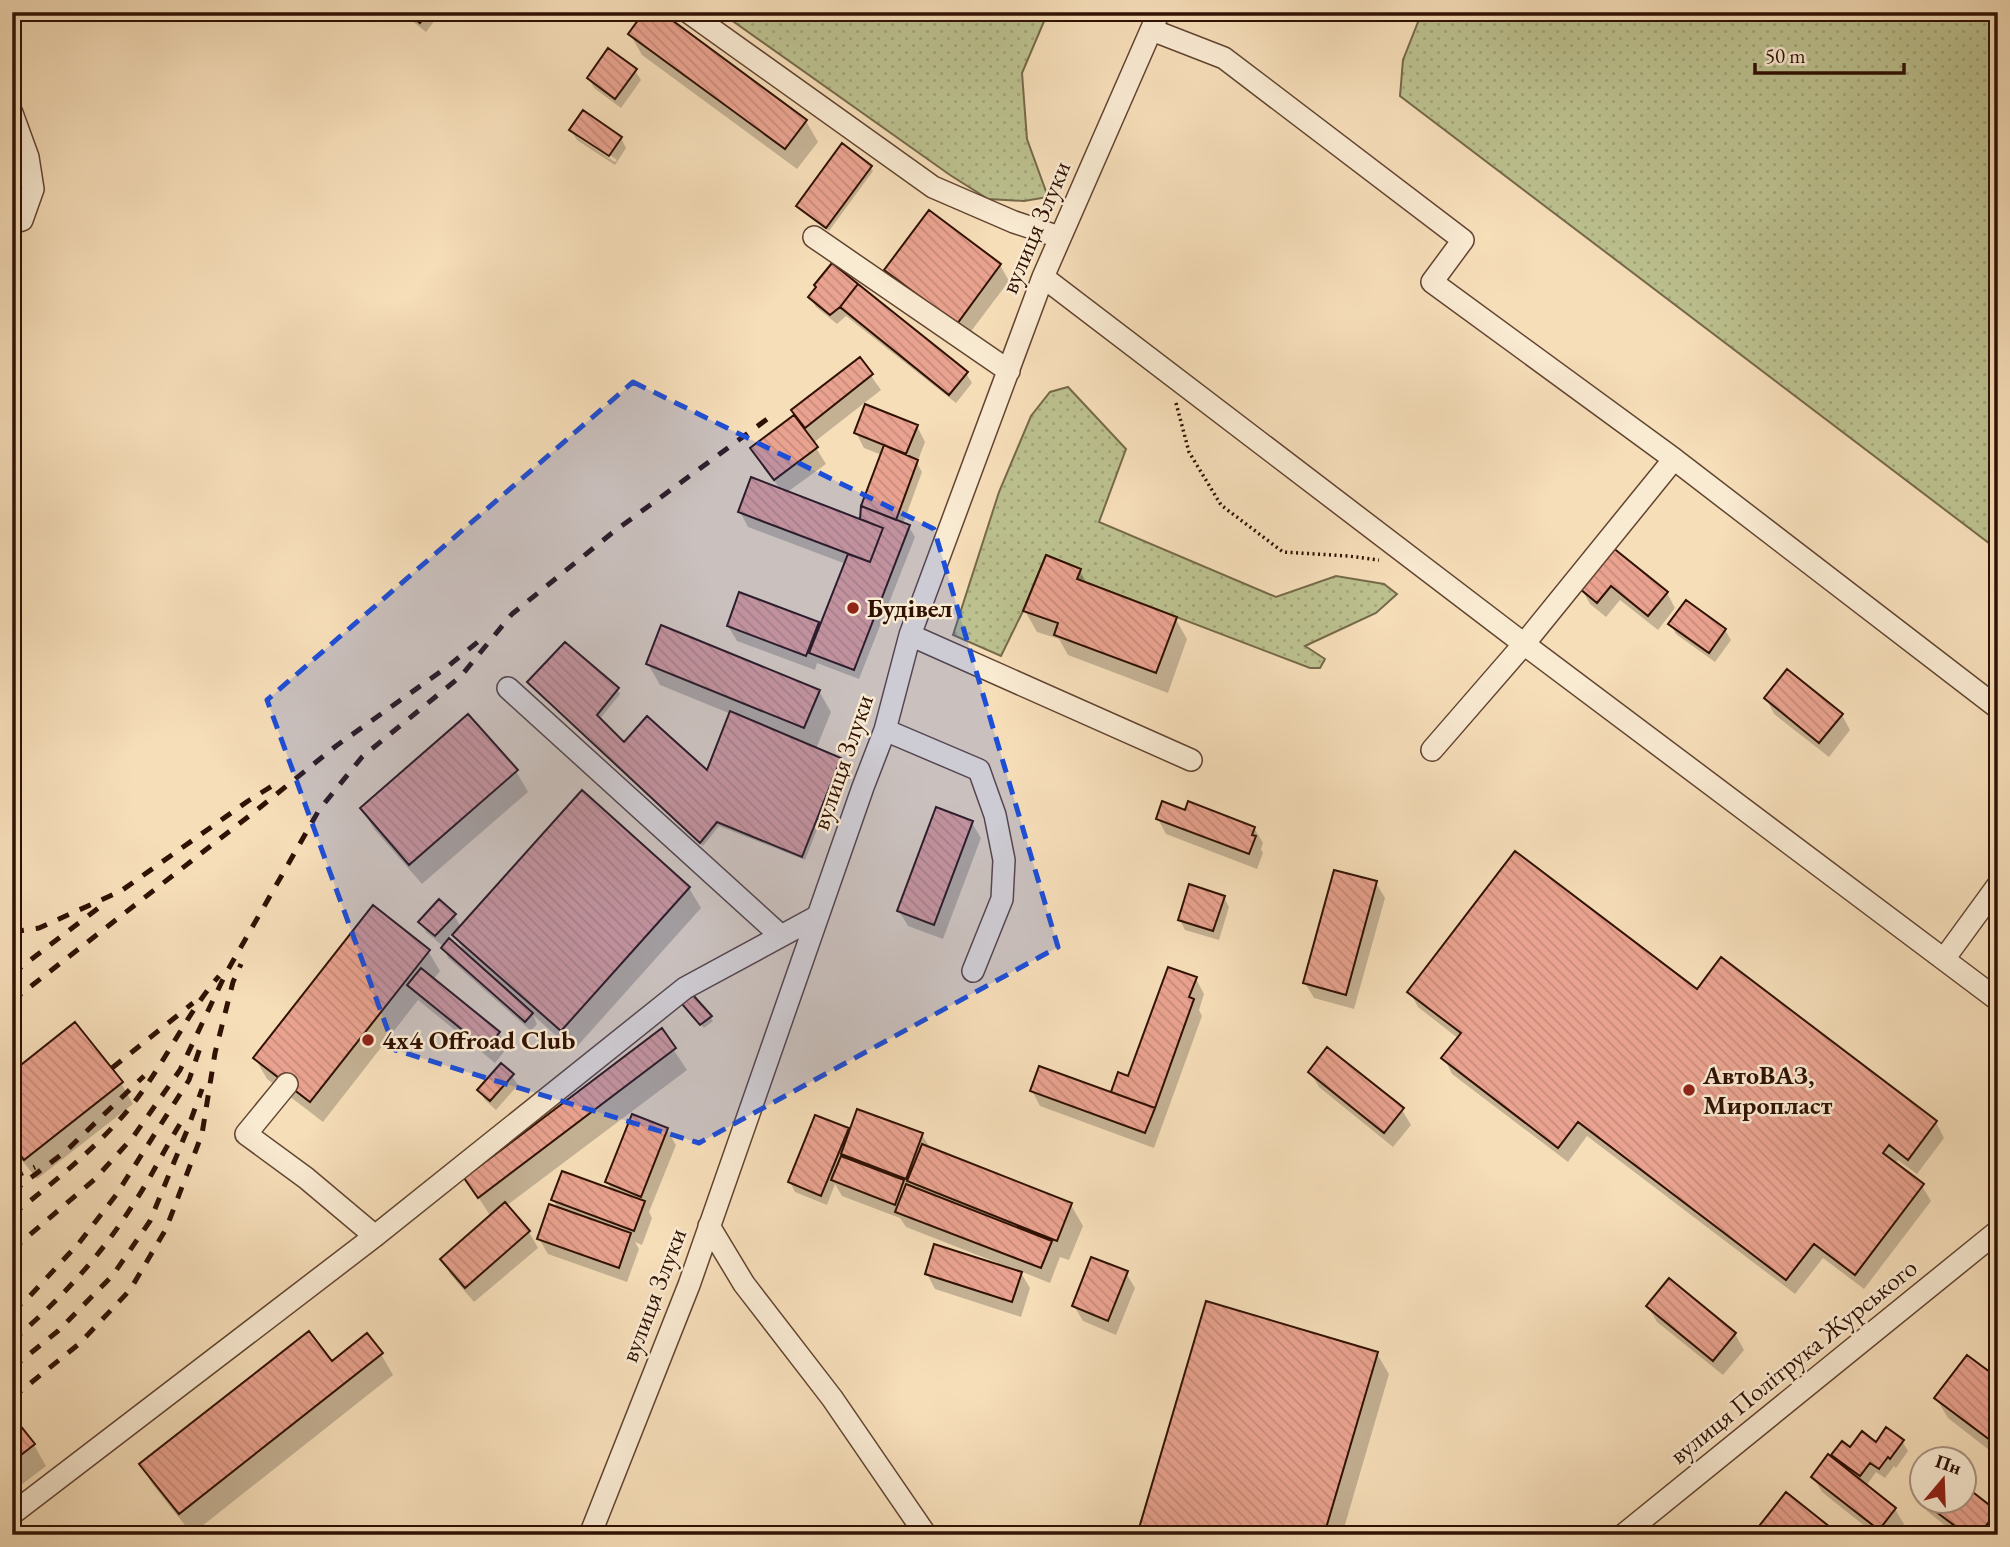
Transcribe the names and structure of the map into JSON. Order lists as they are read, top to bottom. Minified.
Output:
{"streets":{"street":["вулиця Злуки","вулиця Політрука Журського"]},"places":["Будівел","4x4 Offroad Club","АвтоВАЗ, Миропласт"],"scale_bar":"50 m","north":"top"}
